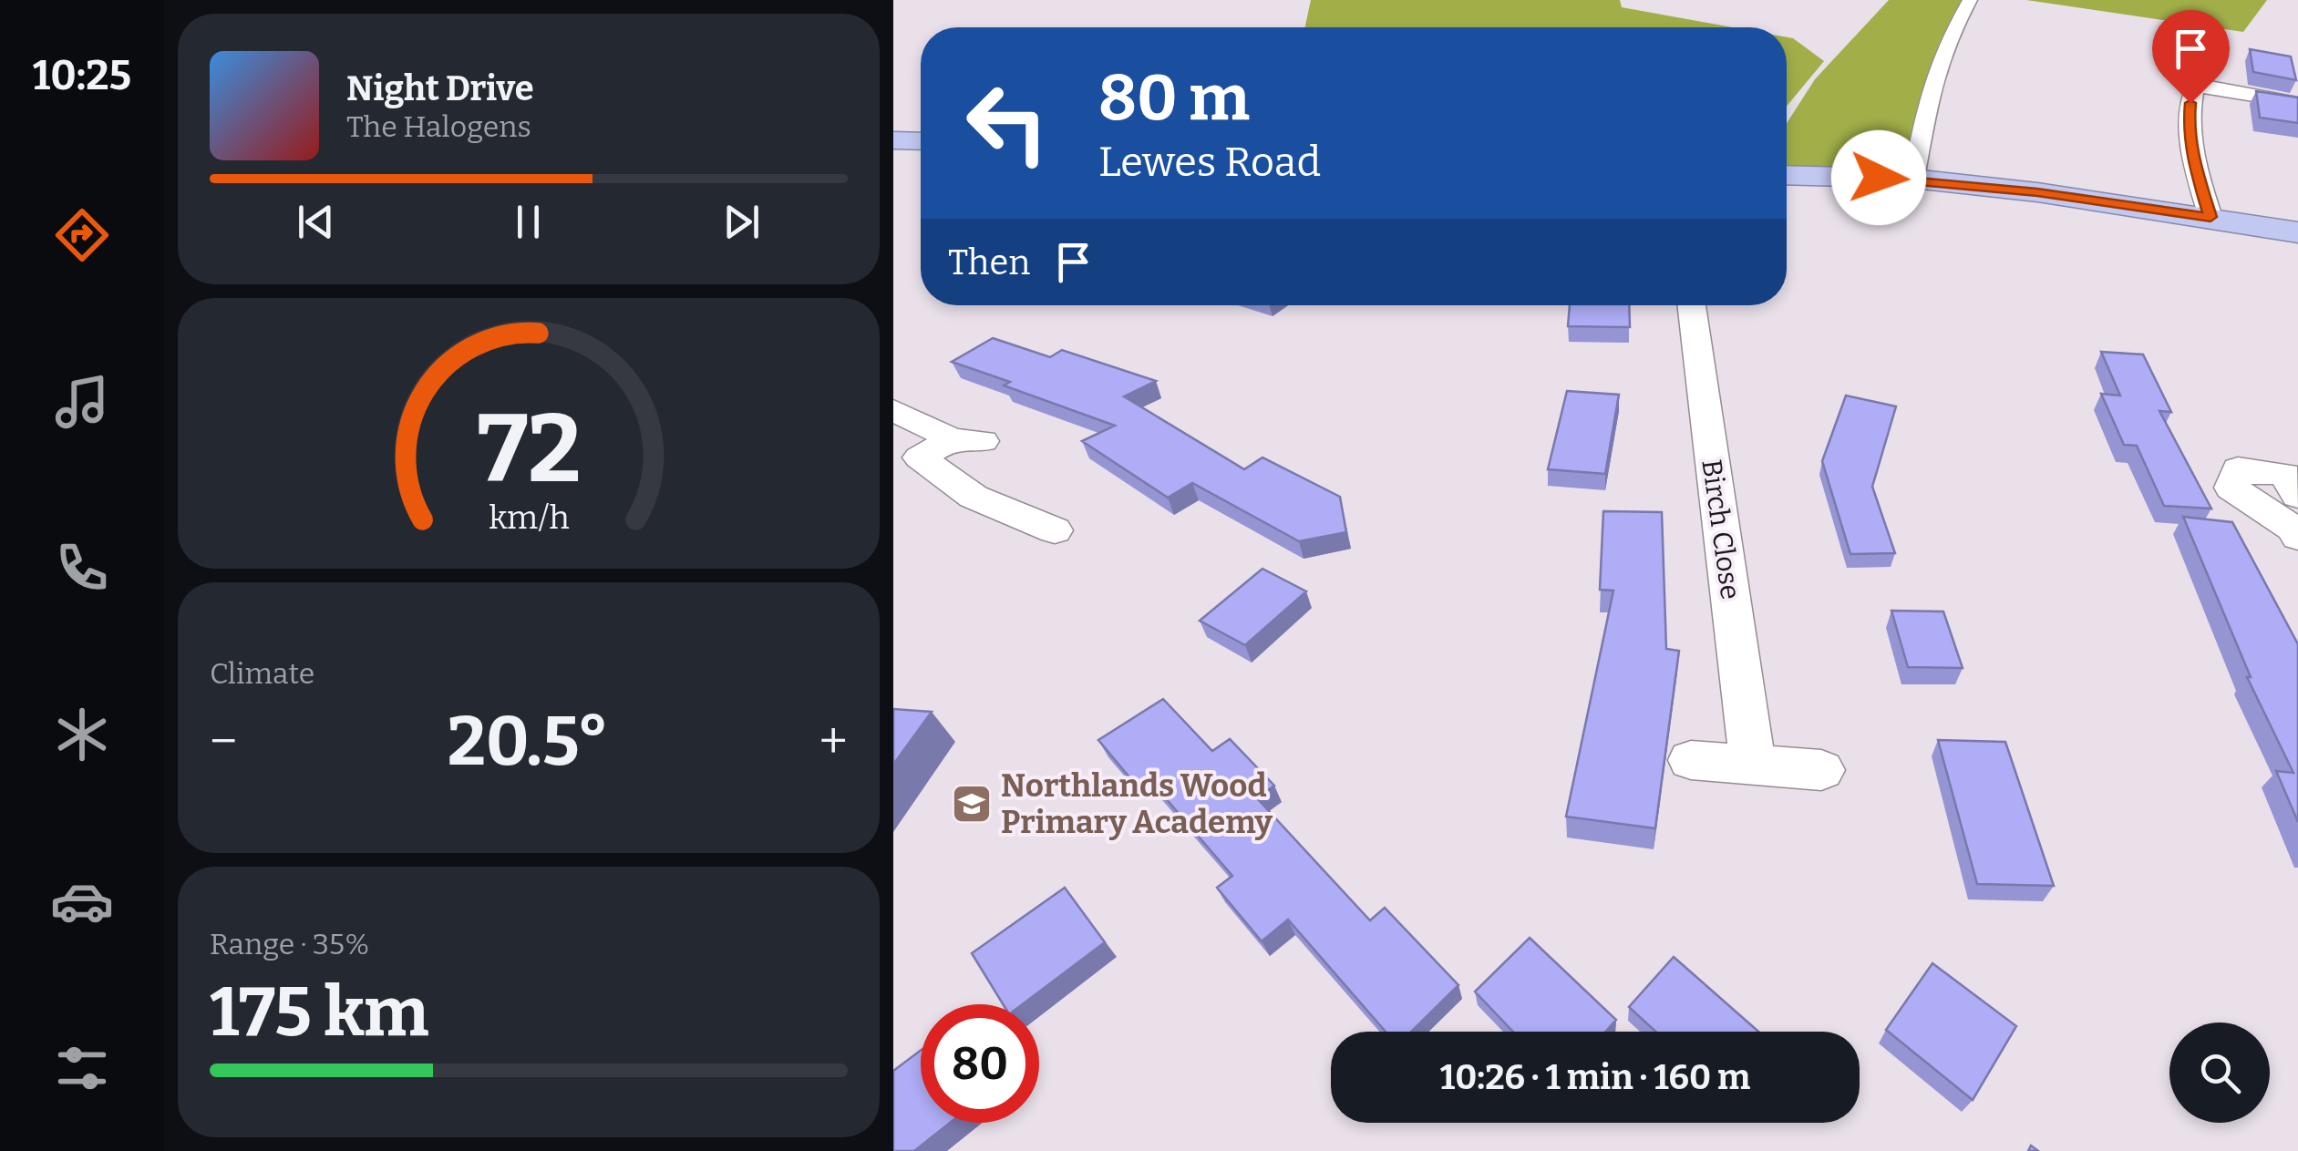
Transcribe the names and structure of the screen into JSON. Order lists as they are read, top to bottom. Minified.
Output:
{"streets":{"street":["Birch Close"]},"places":{"school or university":["Northlands Wood Primary Academy"]},"page":{"tabs":"10:25","turn":["80 m","Lewes Road"],"song":["Night Drive","The Halogens"],"then":"Then","tile":["Climate",["Range · 35%","175 km"]],"heat":["−","20.5°","+"],"limit":"80","trip":"10:26 · 1 min · 160 m","gauge":["72","km/h"]}}
